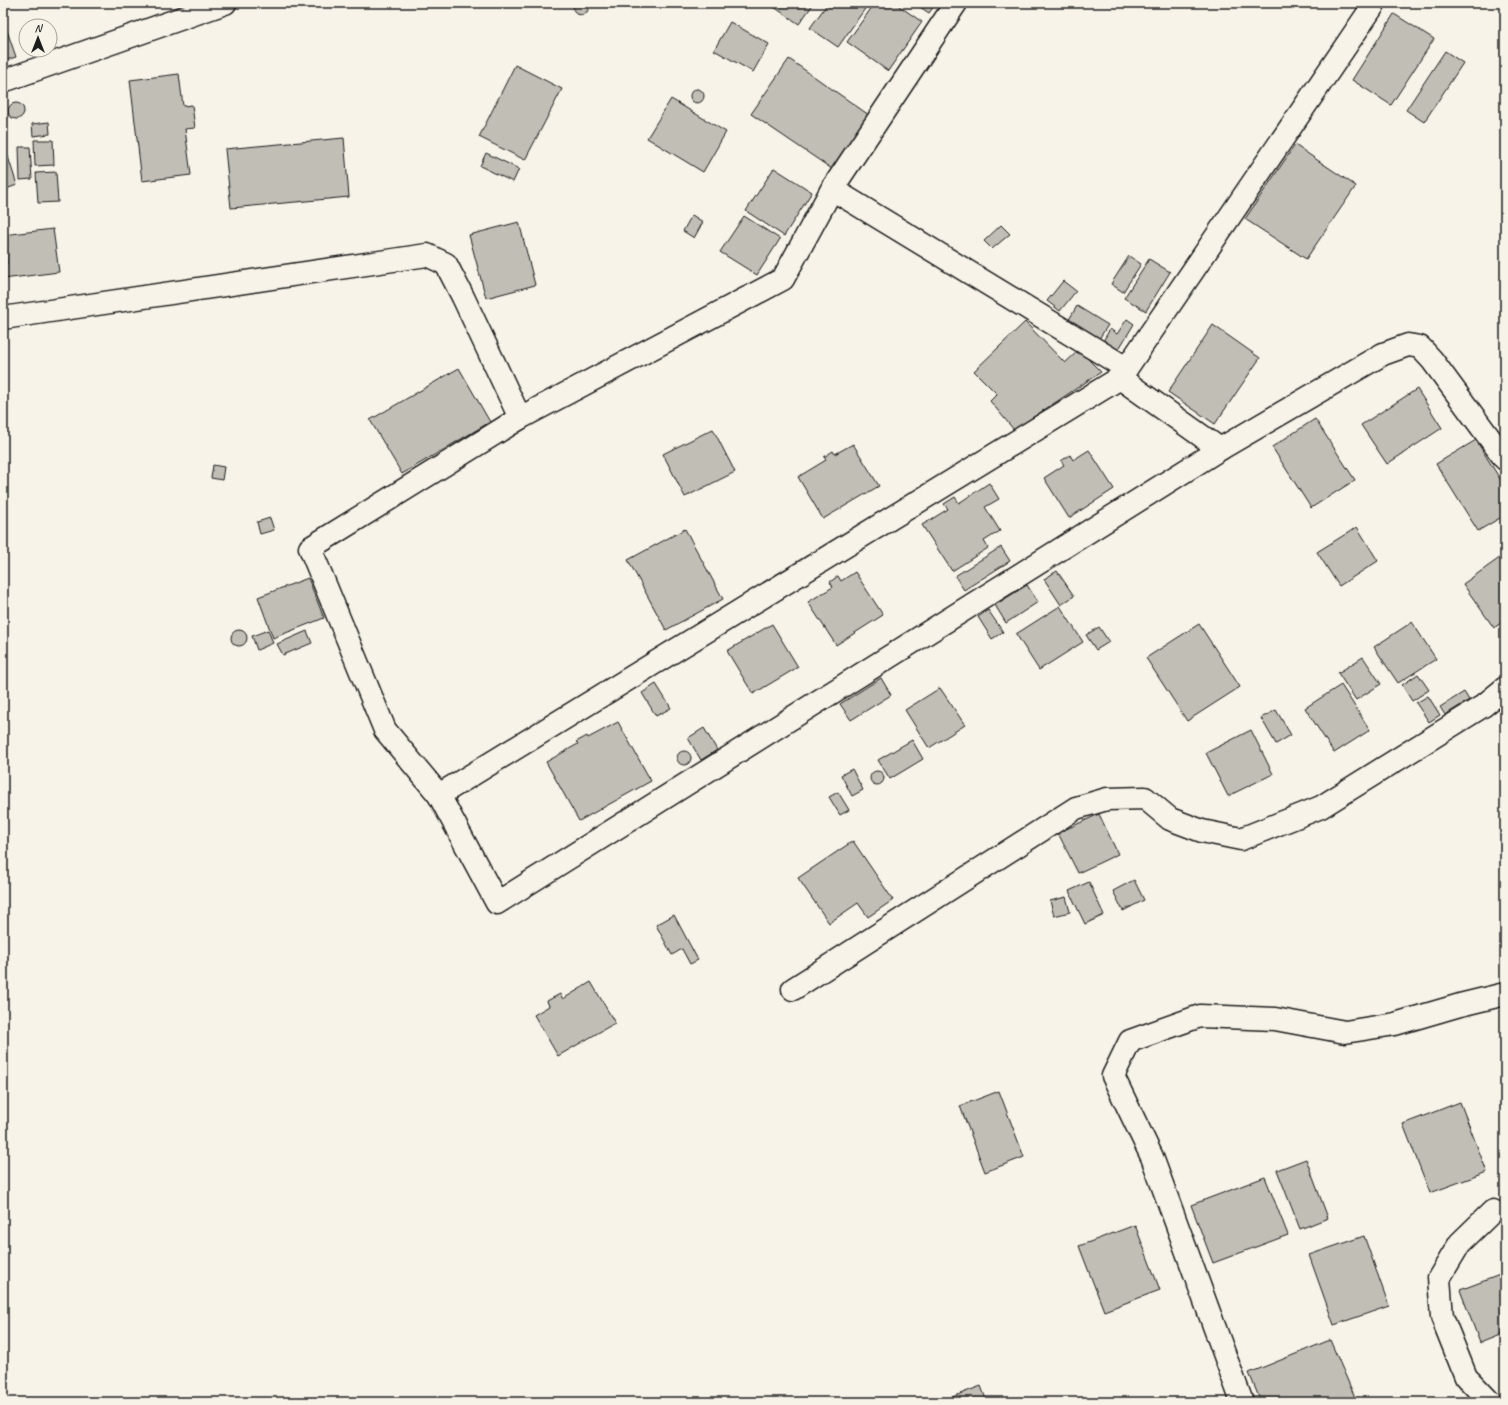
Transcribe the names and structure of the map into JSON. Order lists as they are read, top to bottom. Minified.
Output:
{"north":"top"}
